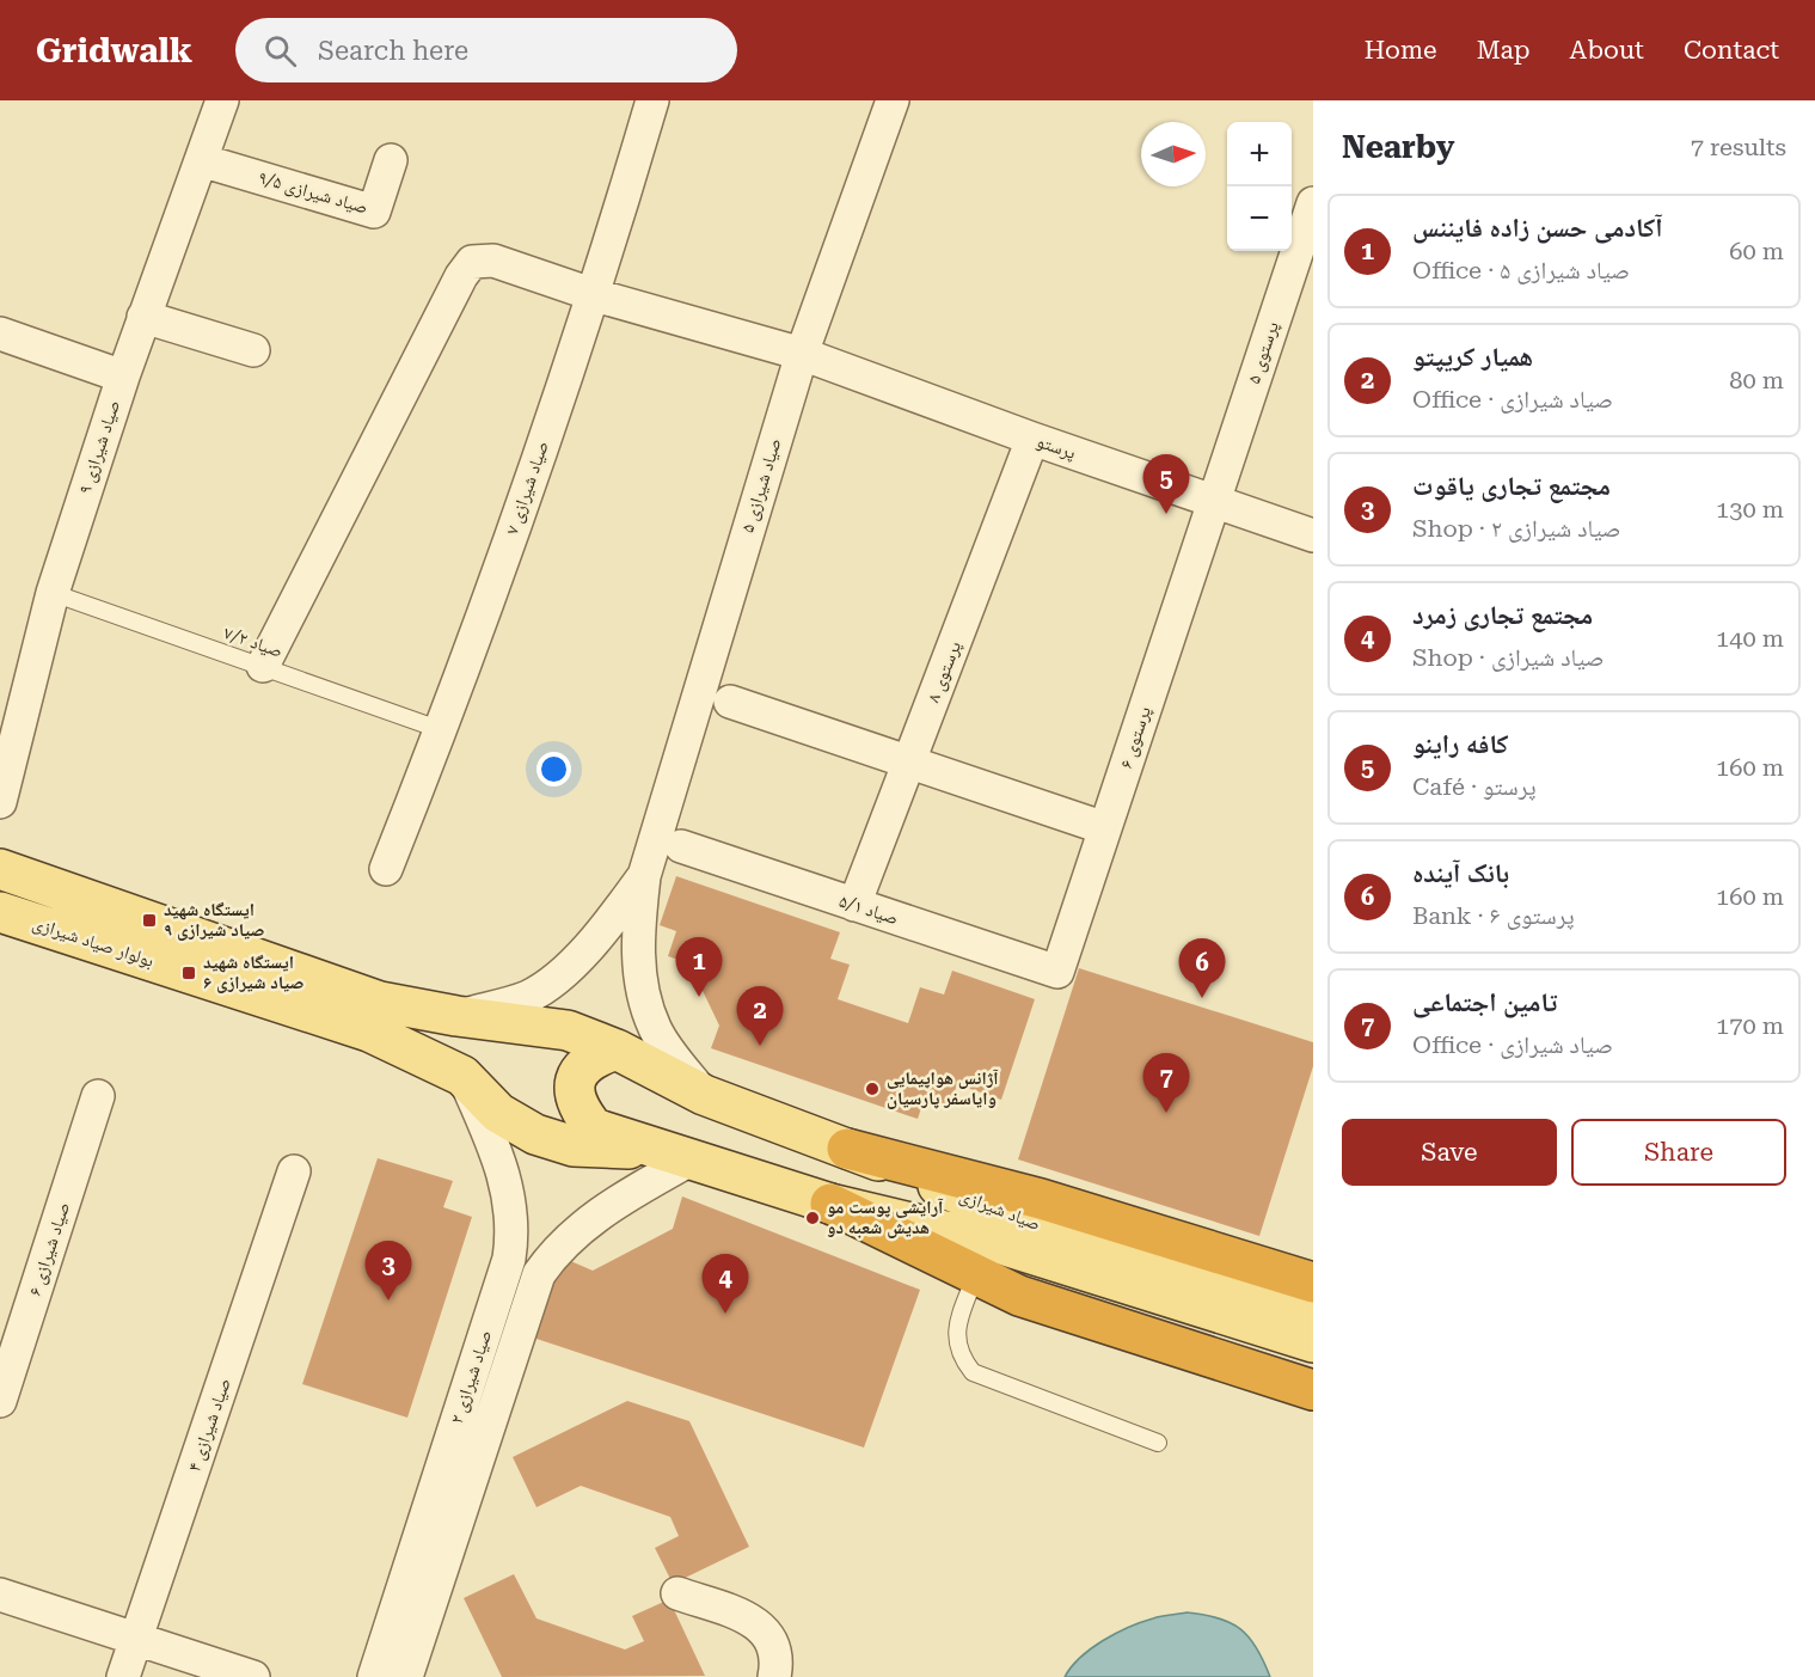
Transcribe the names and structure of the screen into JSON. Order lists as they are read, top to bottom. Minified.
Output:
{"streets":{"main road":["بولوار صیاد شیرازی","صیاد شیرازی"],"street":["صیاد شیرازی ۹/۵","پرستوی ۵","صیاد شیرازی ۹","پرستو","صیاد شیرازی ۵","صیاد شیرازی ۷","پرستوی ۸","پرستوی ۶","صیاد ۵/۱","صیاد شیرازی ۶","صیاد شیرازی ۲","صیاد شیرازی ۴"],"lane":["صیاد ۷/۲"]},"crossings":[["صیاد شیرازی ۹/۵","صیاد شیرازی ۹"],["پرستوی ۵","پرستو"],["پرستوی ۵","پرستوی ۶"],["صیاد شیرازی ۹","صیاد ۷/۲"],["پرستو","صیاد شیرازی ۵"],["پرستو","صیاد شیرازی ۷"],["پرستو","صیاد ۷/۲"],["پرستو","پرستوی ۸"],["پرستو","پرستوی ۶"],["صیاد شیرازی ۵","بولوار صیاد شیرازی"],["صیاد شیرازی ۵","صیاد شیرازی"],["صیاد شیرازی ۷","صیاد ۷/۲"],["پرستوی ۸","صیاد ۵/۱"],["پرستوی ۶","صیاد ۵/۱"],["بولوار صیاد شیرازی","صیاد شیرازی"],["بولوار صیاد شیرازی","صیاد شیرازی ۲"],["صیاد شیرازی","صیاد شیرازی ۲"]],"places":{"transit":["ایستگاه شهید صیاد شیرازی ۹","ایستگاه شهید صیاد شیرازی ۶"],"other":["آژانس هواپیمایی وایاسفر پارسیان","آرایشی پوست مو هدیش شعبه دو"]},"north":"right","page":{"header":"Gridwalk","search":"Search here","nav":["Home","Map","About","Contact"],"heading":["Nearby","7 results"],"map_buttons":["+","−"],"list":[{"mark":"1","name":"آکادمی حسن زاده فایننس","note":"Office · صیاد شیرازی ۵","value":"60 m"},{"mark":"2","name":"همیار کریپتو","note":"Office · صیاد شیرازی","value":"80 m"},{"mark":"3","name":"مجتمع تجاری یاقوت","note":"Shop · صیاد شیرازی ۲","value":"130 m"},{"mark":"4","name":"مجتمع تجاری زمرد","note":"Shop · صیاد شیرازی","value":"140 m"},{"mark":"5","name":"کافه راینو","note":"Café · پرستو","value":"160 m"},{"mark":"6","name":"بانک آینده","note":"Bank · پرستوی ۶","value":"160 m"},{"mark":"7","name":"تامین اجتماعی","note":"Office · صیاد شیرازی","value":"170 m"}],"pins":["5","1","6","2","7","3","4"],"buttons":["Save","Share"]}}
